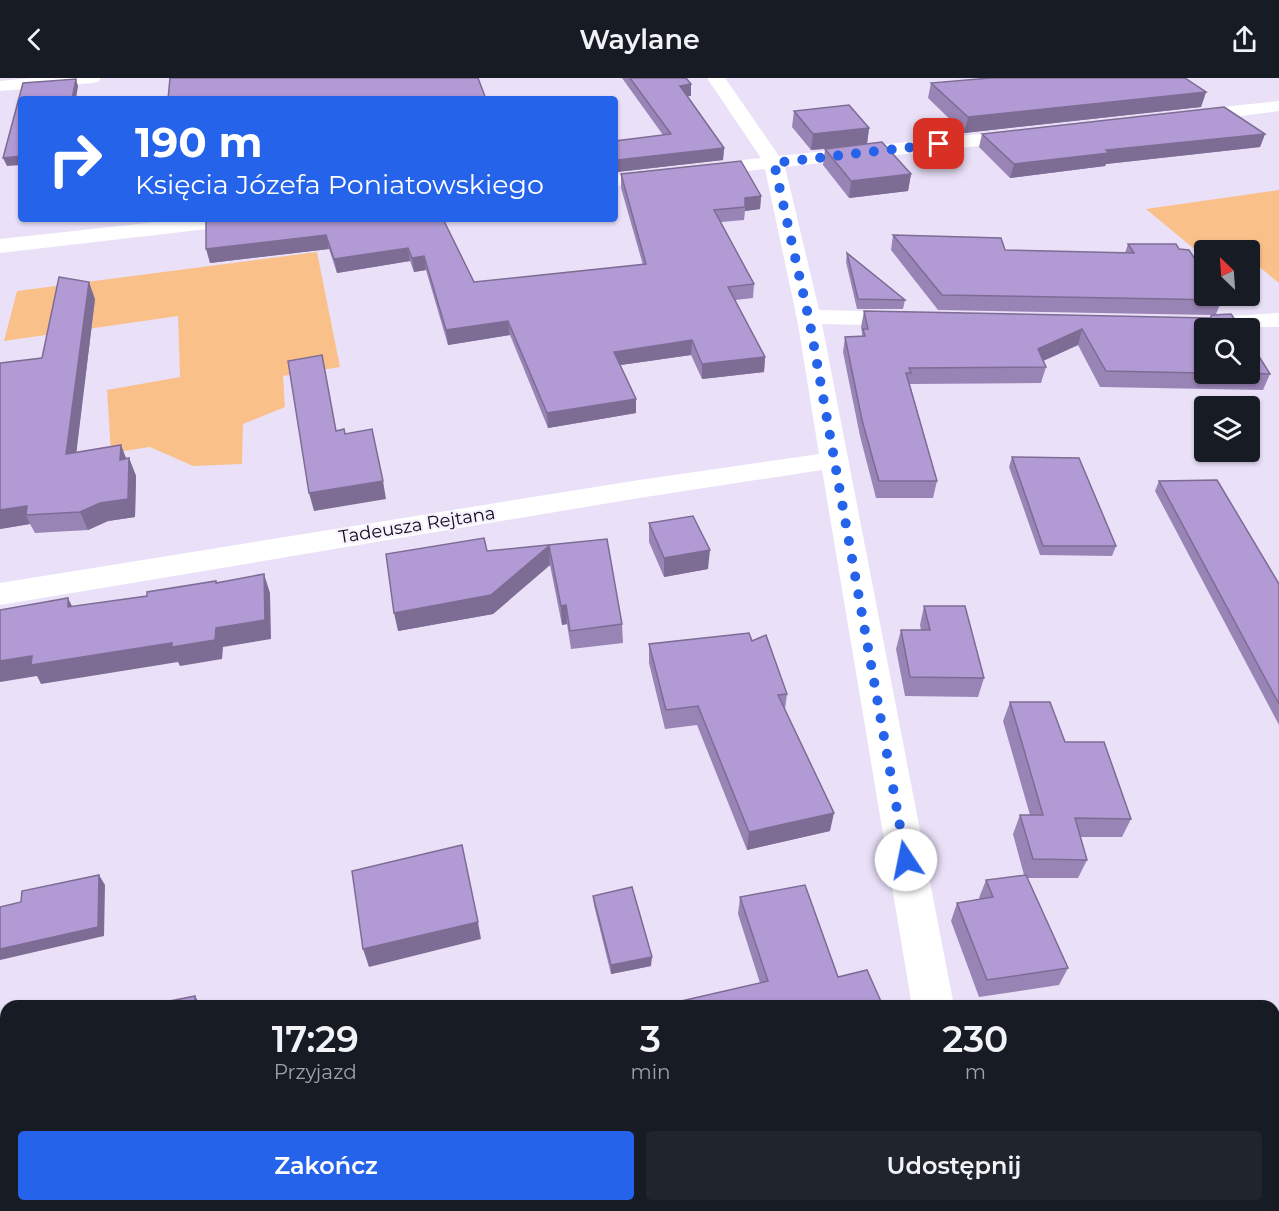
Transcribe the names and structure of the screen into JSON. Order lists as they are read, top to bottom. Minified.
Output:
{"streets":{"street":["Tadeusza Rejtana"]},"north":"top left","page":{"header":"Waylane","turn":["190 m","Księcia Józefa Poniatowskiego"],"eta":["17:29","Przyjazd","3","min","230","m"],"buttons":["Zakończ","Udostępnij"]}}
